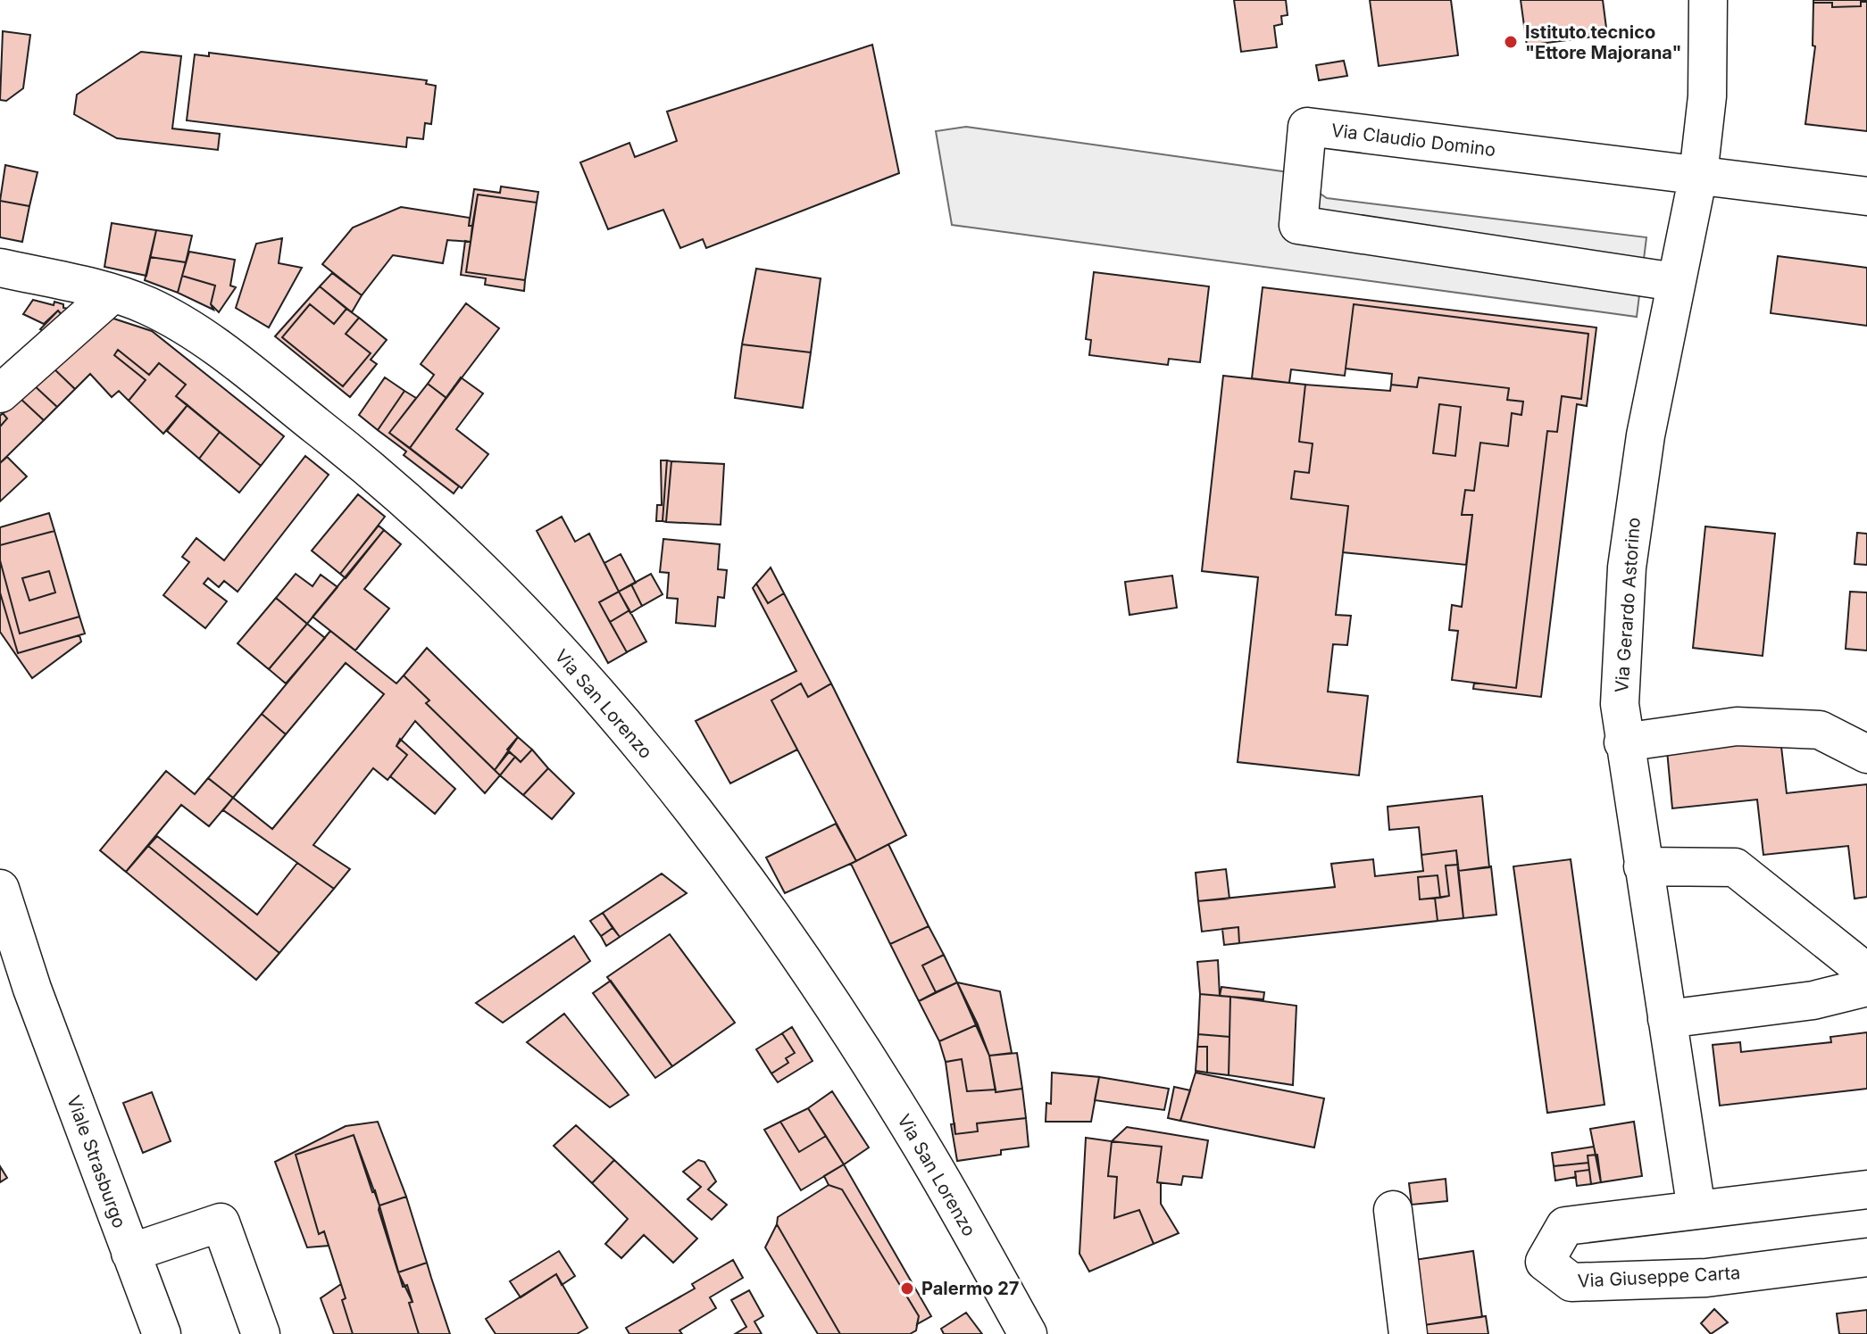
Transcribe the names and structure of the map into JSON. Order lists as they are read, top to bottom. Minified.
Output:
{"streets":{"street":["Via Claudio Domino","Via Gerardo Astorino","Via San Lorenzo","Viale Strasburgo","Via Giuseppe Carta"]},"crossings":[["Via Claudio Domino","Via Gerardo Astorino"],["Via Gerardo Astorino","Via Giuseppe Carta"]],"places":["Istituto tecnico \"Ettore Majorana\"","Palermo 27"]}
